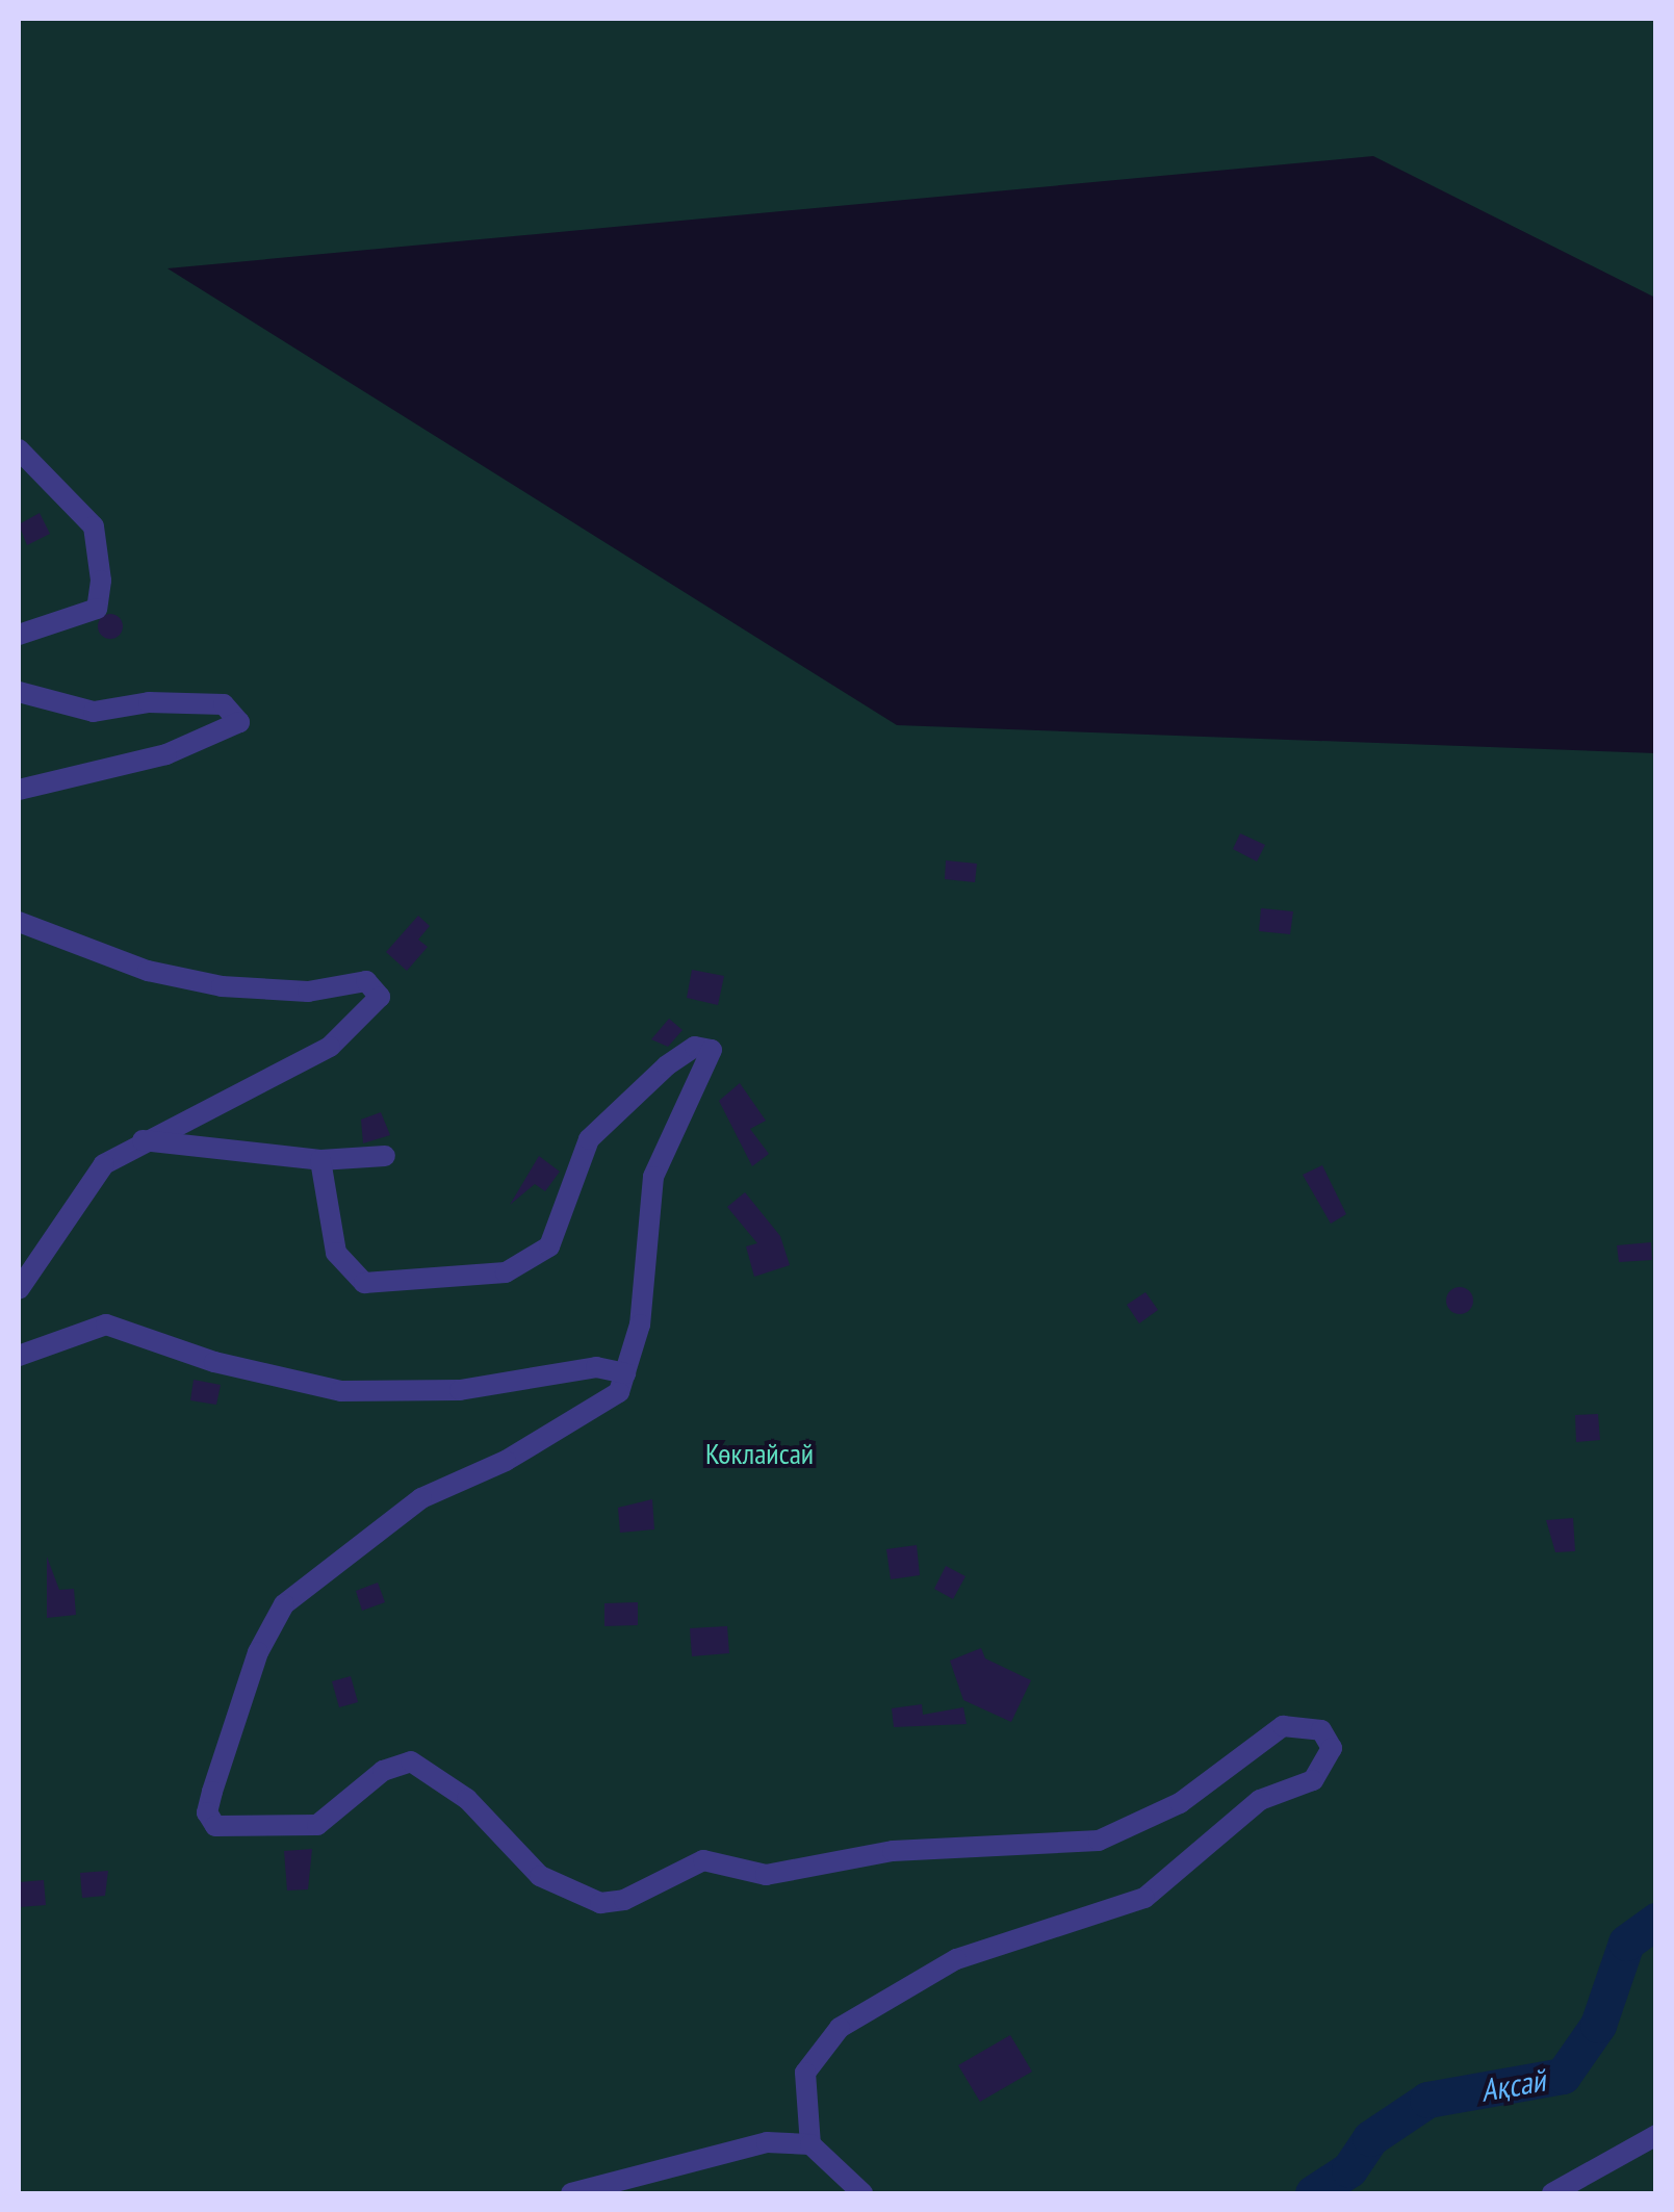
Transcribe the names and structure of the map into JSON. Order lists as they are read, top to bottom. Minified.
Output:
{"water":["Ақсай"],"parks":["Көклайсай"]}
